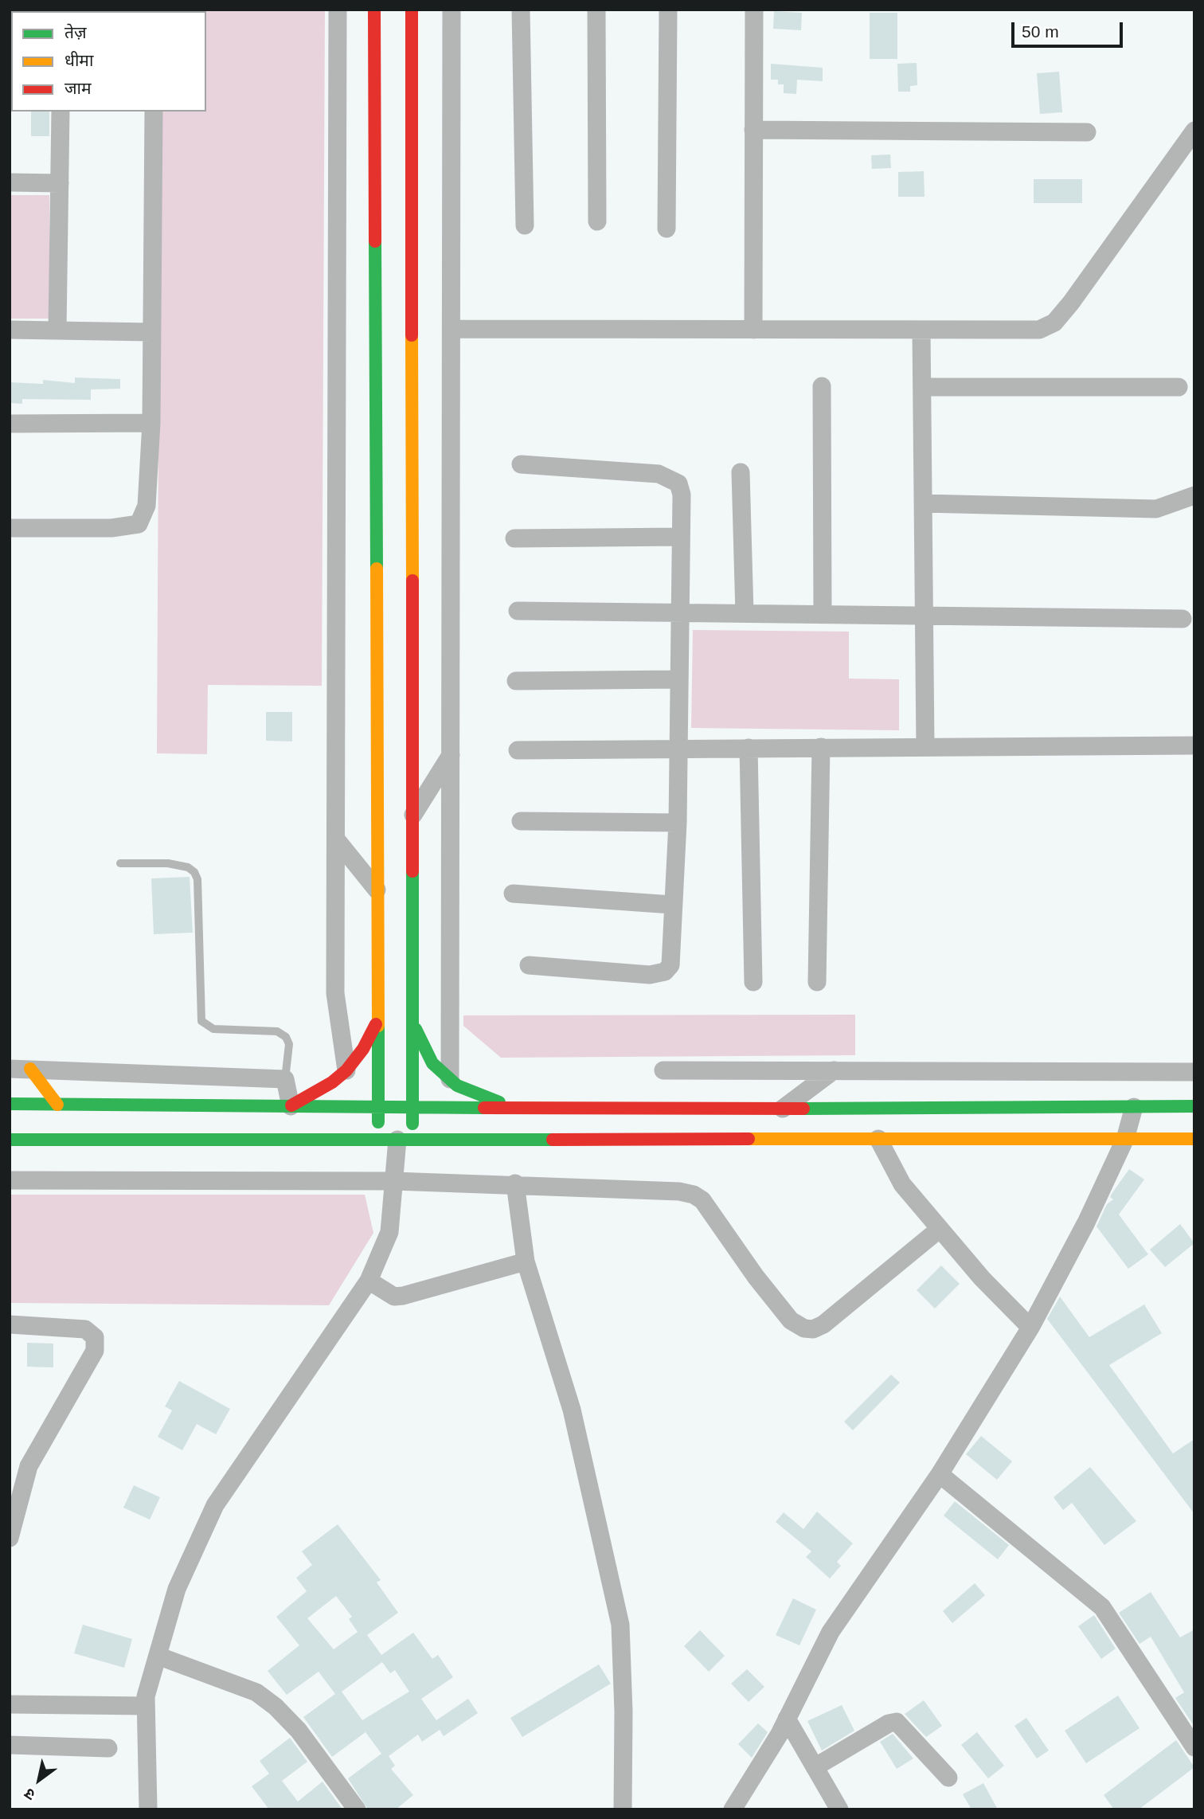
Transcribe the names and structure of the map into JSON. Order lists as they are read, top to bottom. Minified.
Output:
{"legend":["तेज़","धीमा","जाम"],"scale_bar":"50 m","north":"bottom left"}
